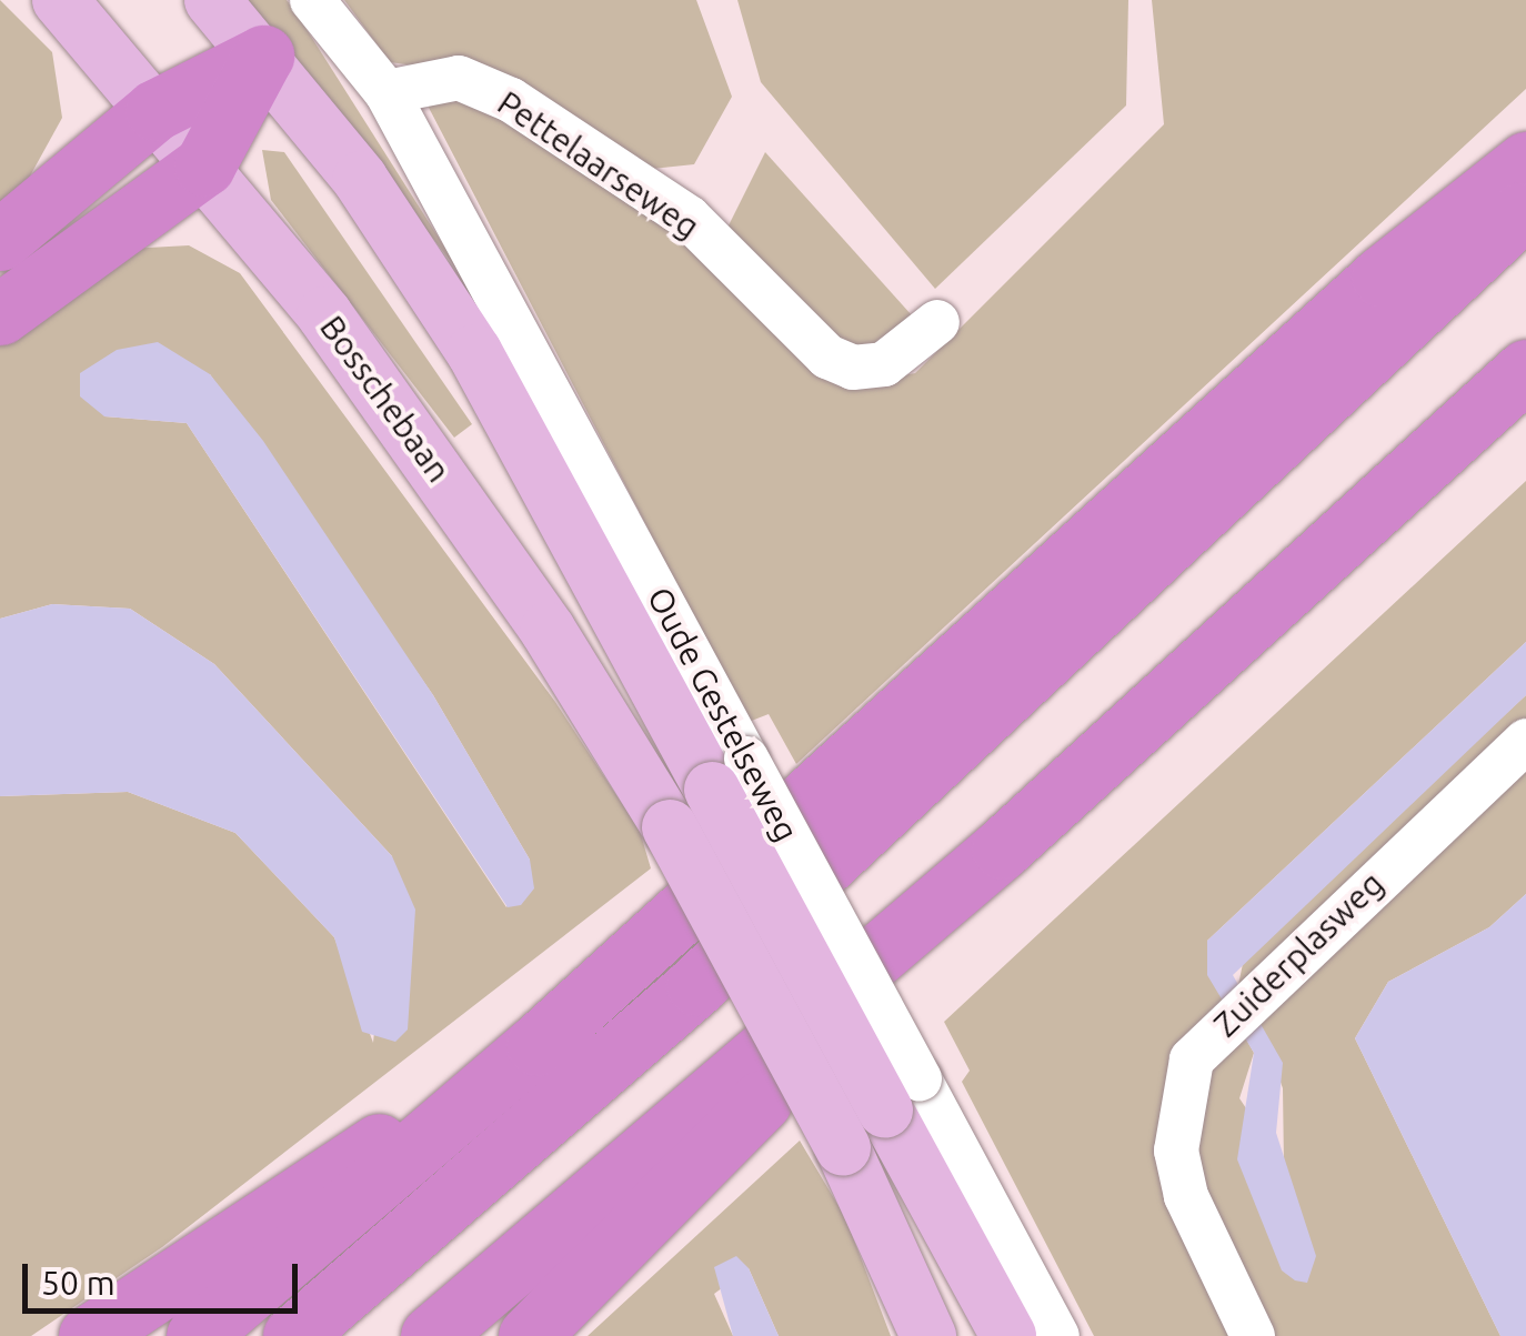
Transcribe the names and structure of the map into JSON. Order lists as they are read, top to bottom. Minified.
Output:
{"streets":{"main road":["Bosschebaan"],"street":["Pettelaarseweg","Oude Gestelseweg","Zuiderplasweg"]},"crossings":[["Pettelaarseweg","Oude Gestelseweg"]],"scale_bar":"50 m"}
